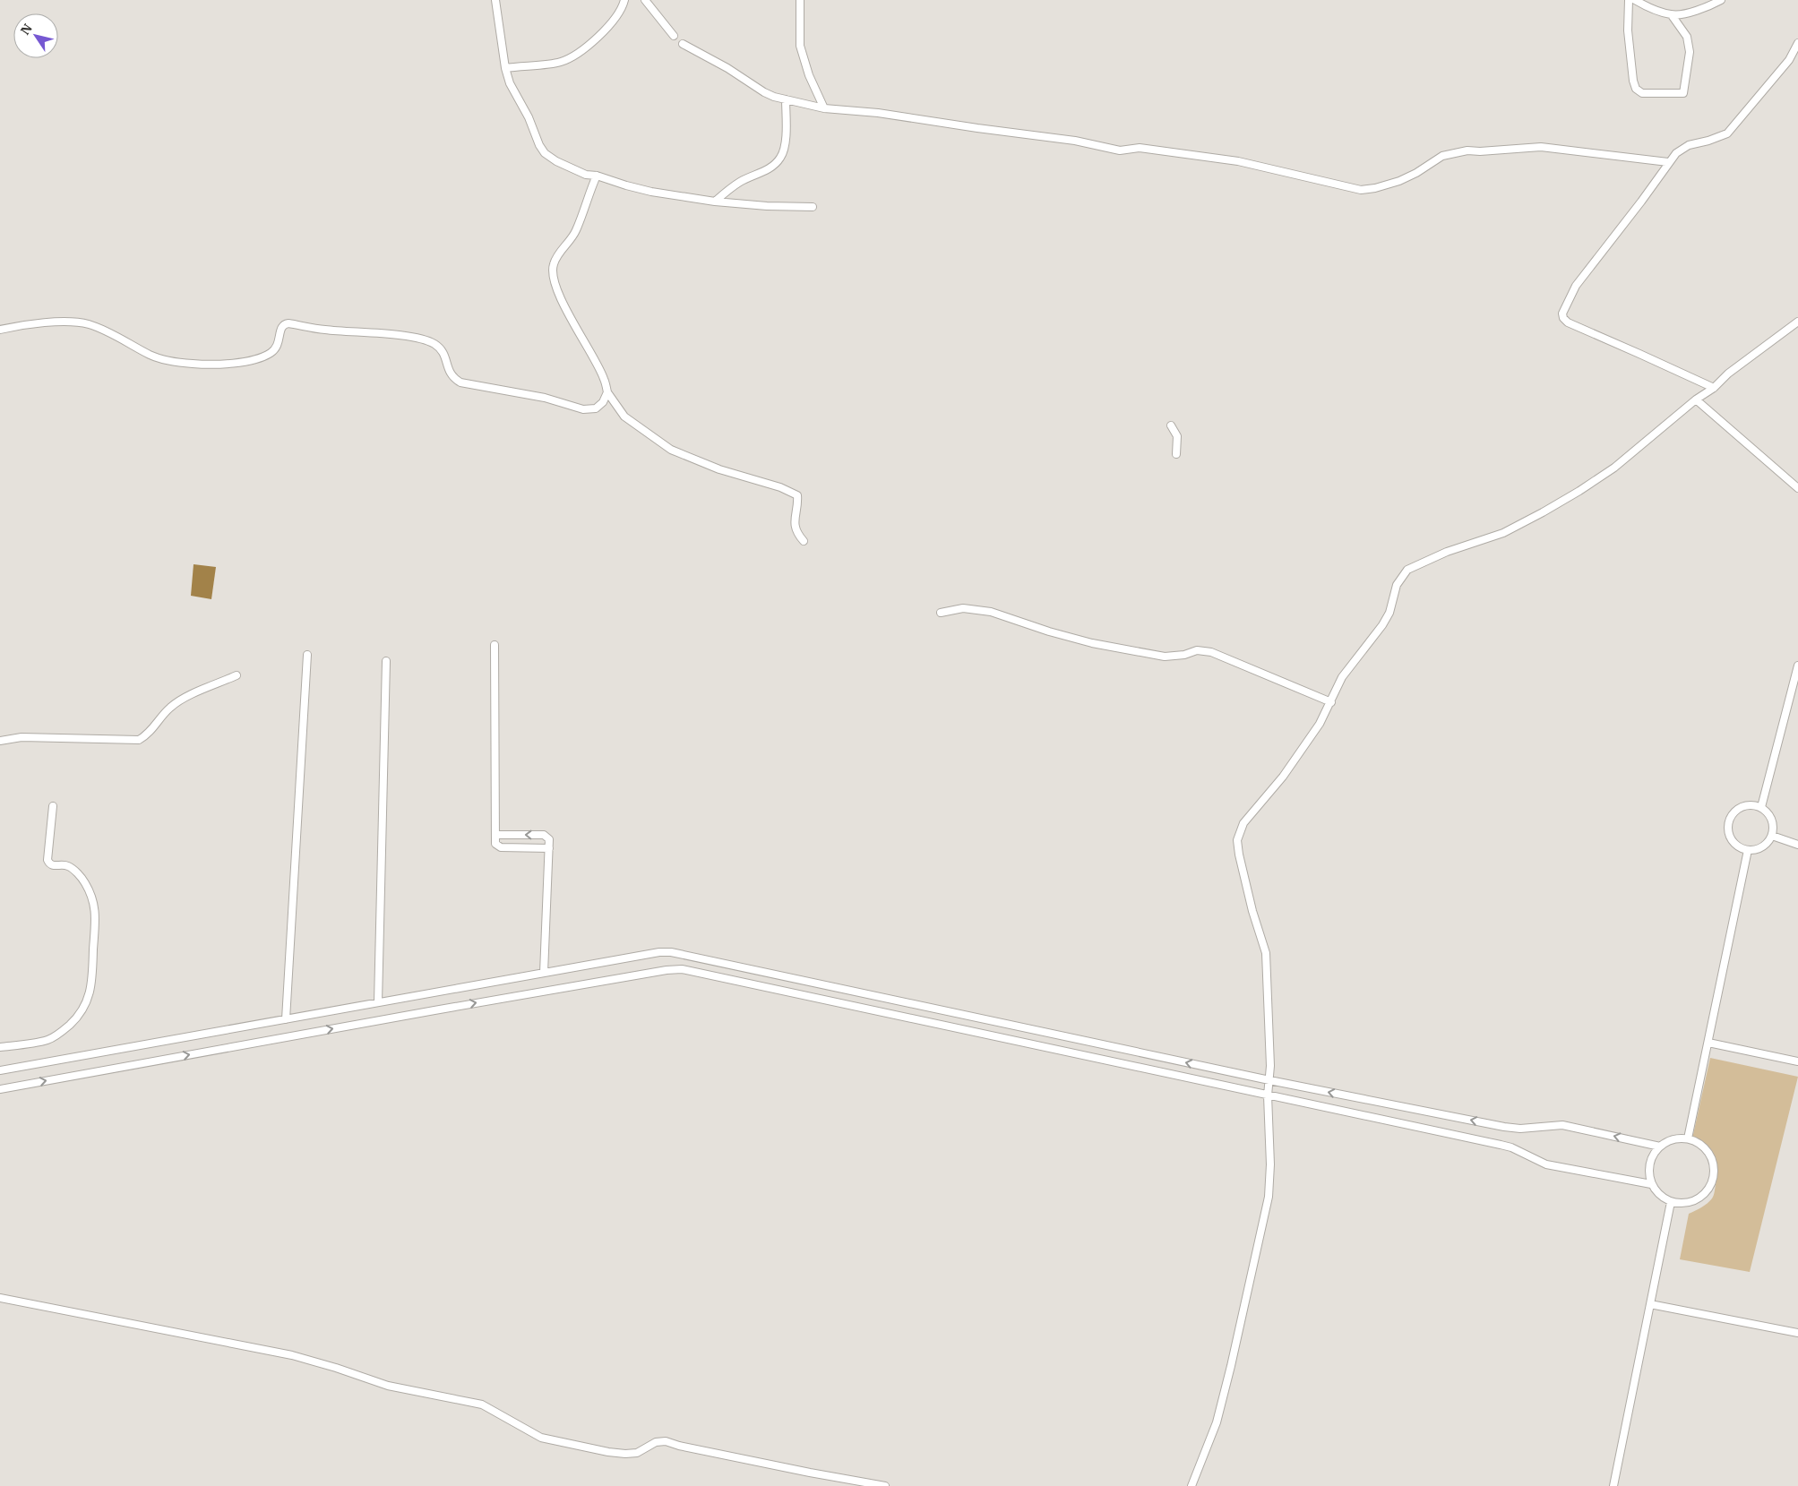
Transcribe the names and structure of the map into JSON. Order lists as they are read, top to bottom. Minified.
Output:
{"north":"top left"}
